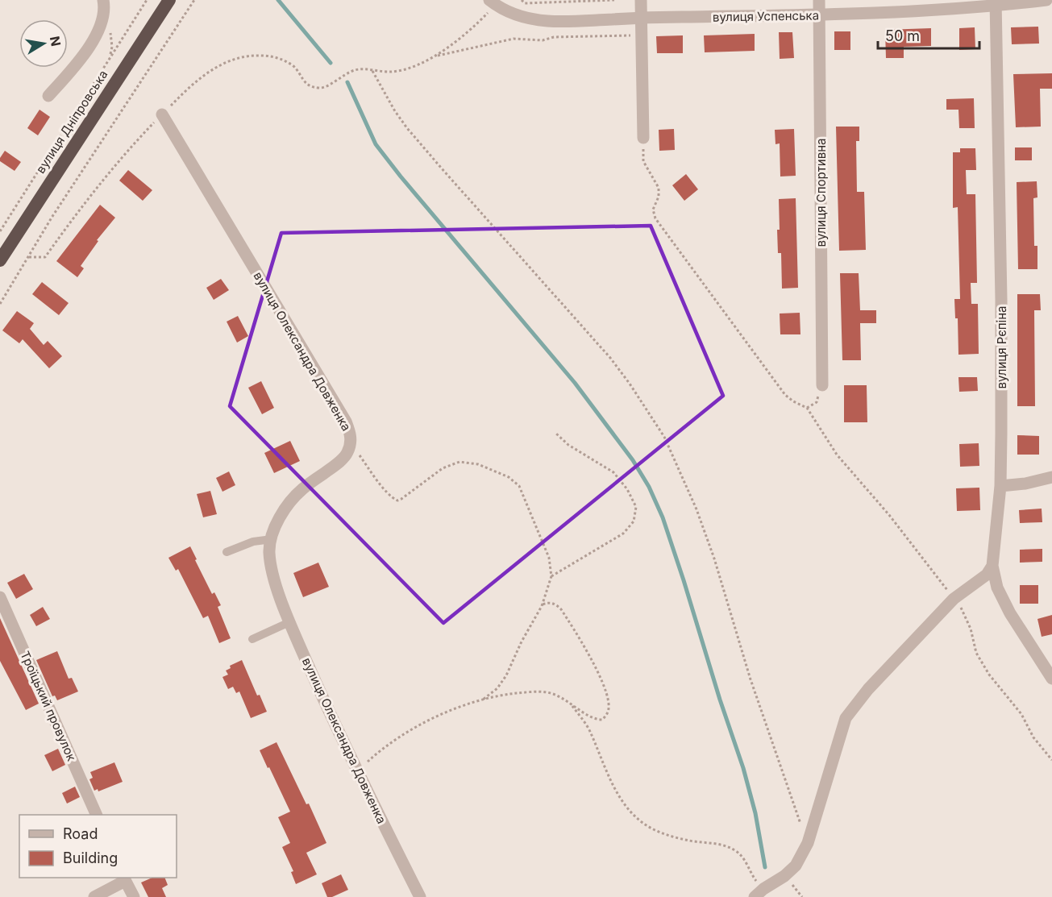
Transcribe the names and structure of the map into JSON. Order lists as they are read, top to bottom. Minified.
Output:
{"streets":{"highway":["вулиця Дніпровська"],"street":["вулиця Успенська","вулиця Спортивна","вулиця Рєпіна","вулиця Олександра Довженка","Троїцький провулок"]},"crossings":[["вулиця Успенська","вулиця Спортивна"],["вулиця Успенська","вулиця Рєпіна"]],"legend":["Road","Building"],"scale_bar":"50 m","north":"right"}
